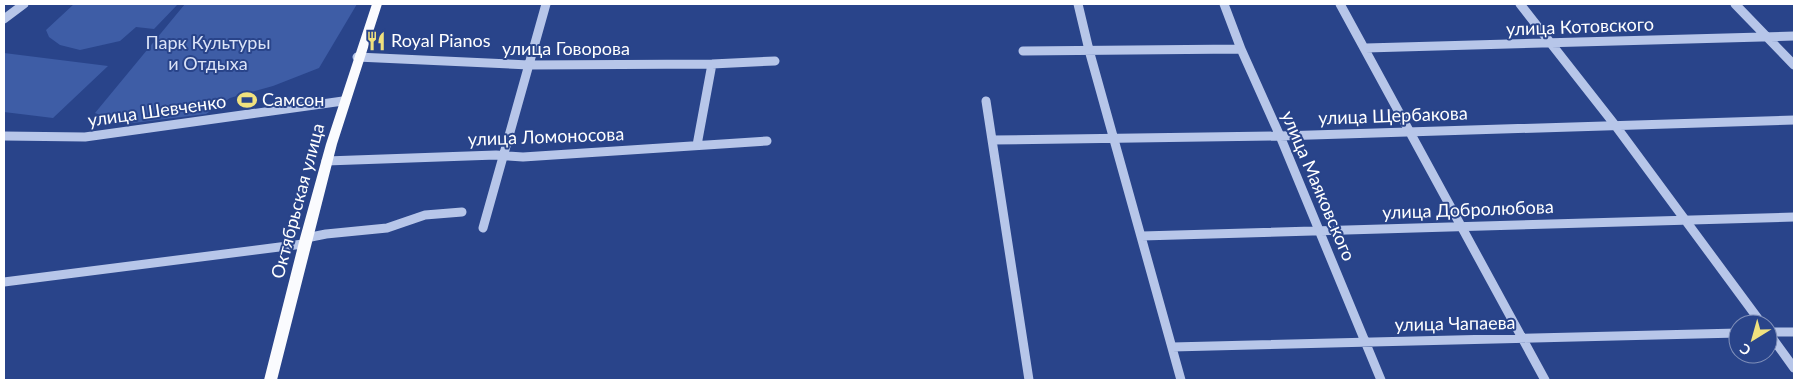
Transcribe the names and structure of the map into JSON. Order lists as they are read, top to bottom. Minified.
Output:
{"streets":{"main road":["Октябрьская улица"],"street":["улица Котовского","улица Говорова","улица Шевченко","улица Щербакова","улица Ломоносова","улица Маяковского","улица Добролюбова","улица Чапаева"]},"crossings":[["улица Говорова","Октябрьская улица"],["улица Шевченко","Октябрьская улица"],["улица Щербакова","улица Маяковского"],["улица Ломоносова","Октябрьская улица"],["улица Маяковского","улица Добролюбова"],["улица Маяковского","улица Чапаева"]],"parks":["Парк Культуры и Отдыха"],"places":{"restaurant":["Royal Pianos"],"sports":["Самсон"]},"north":"bottom left"}
